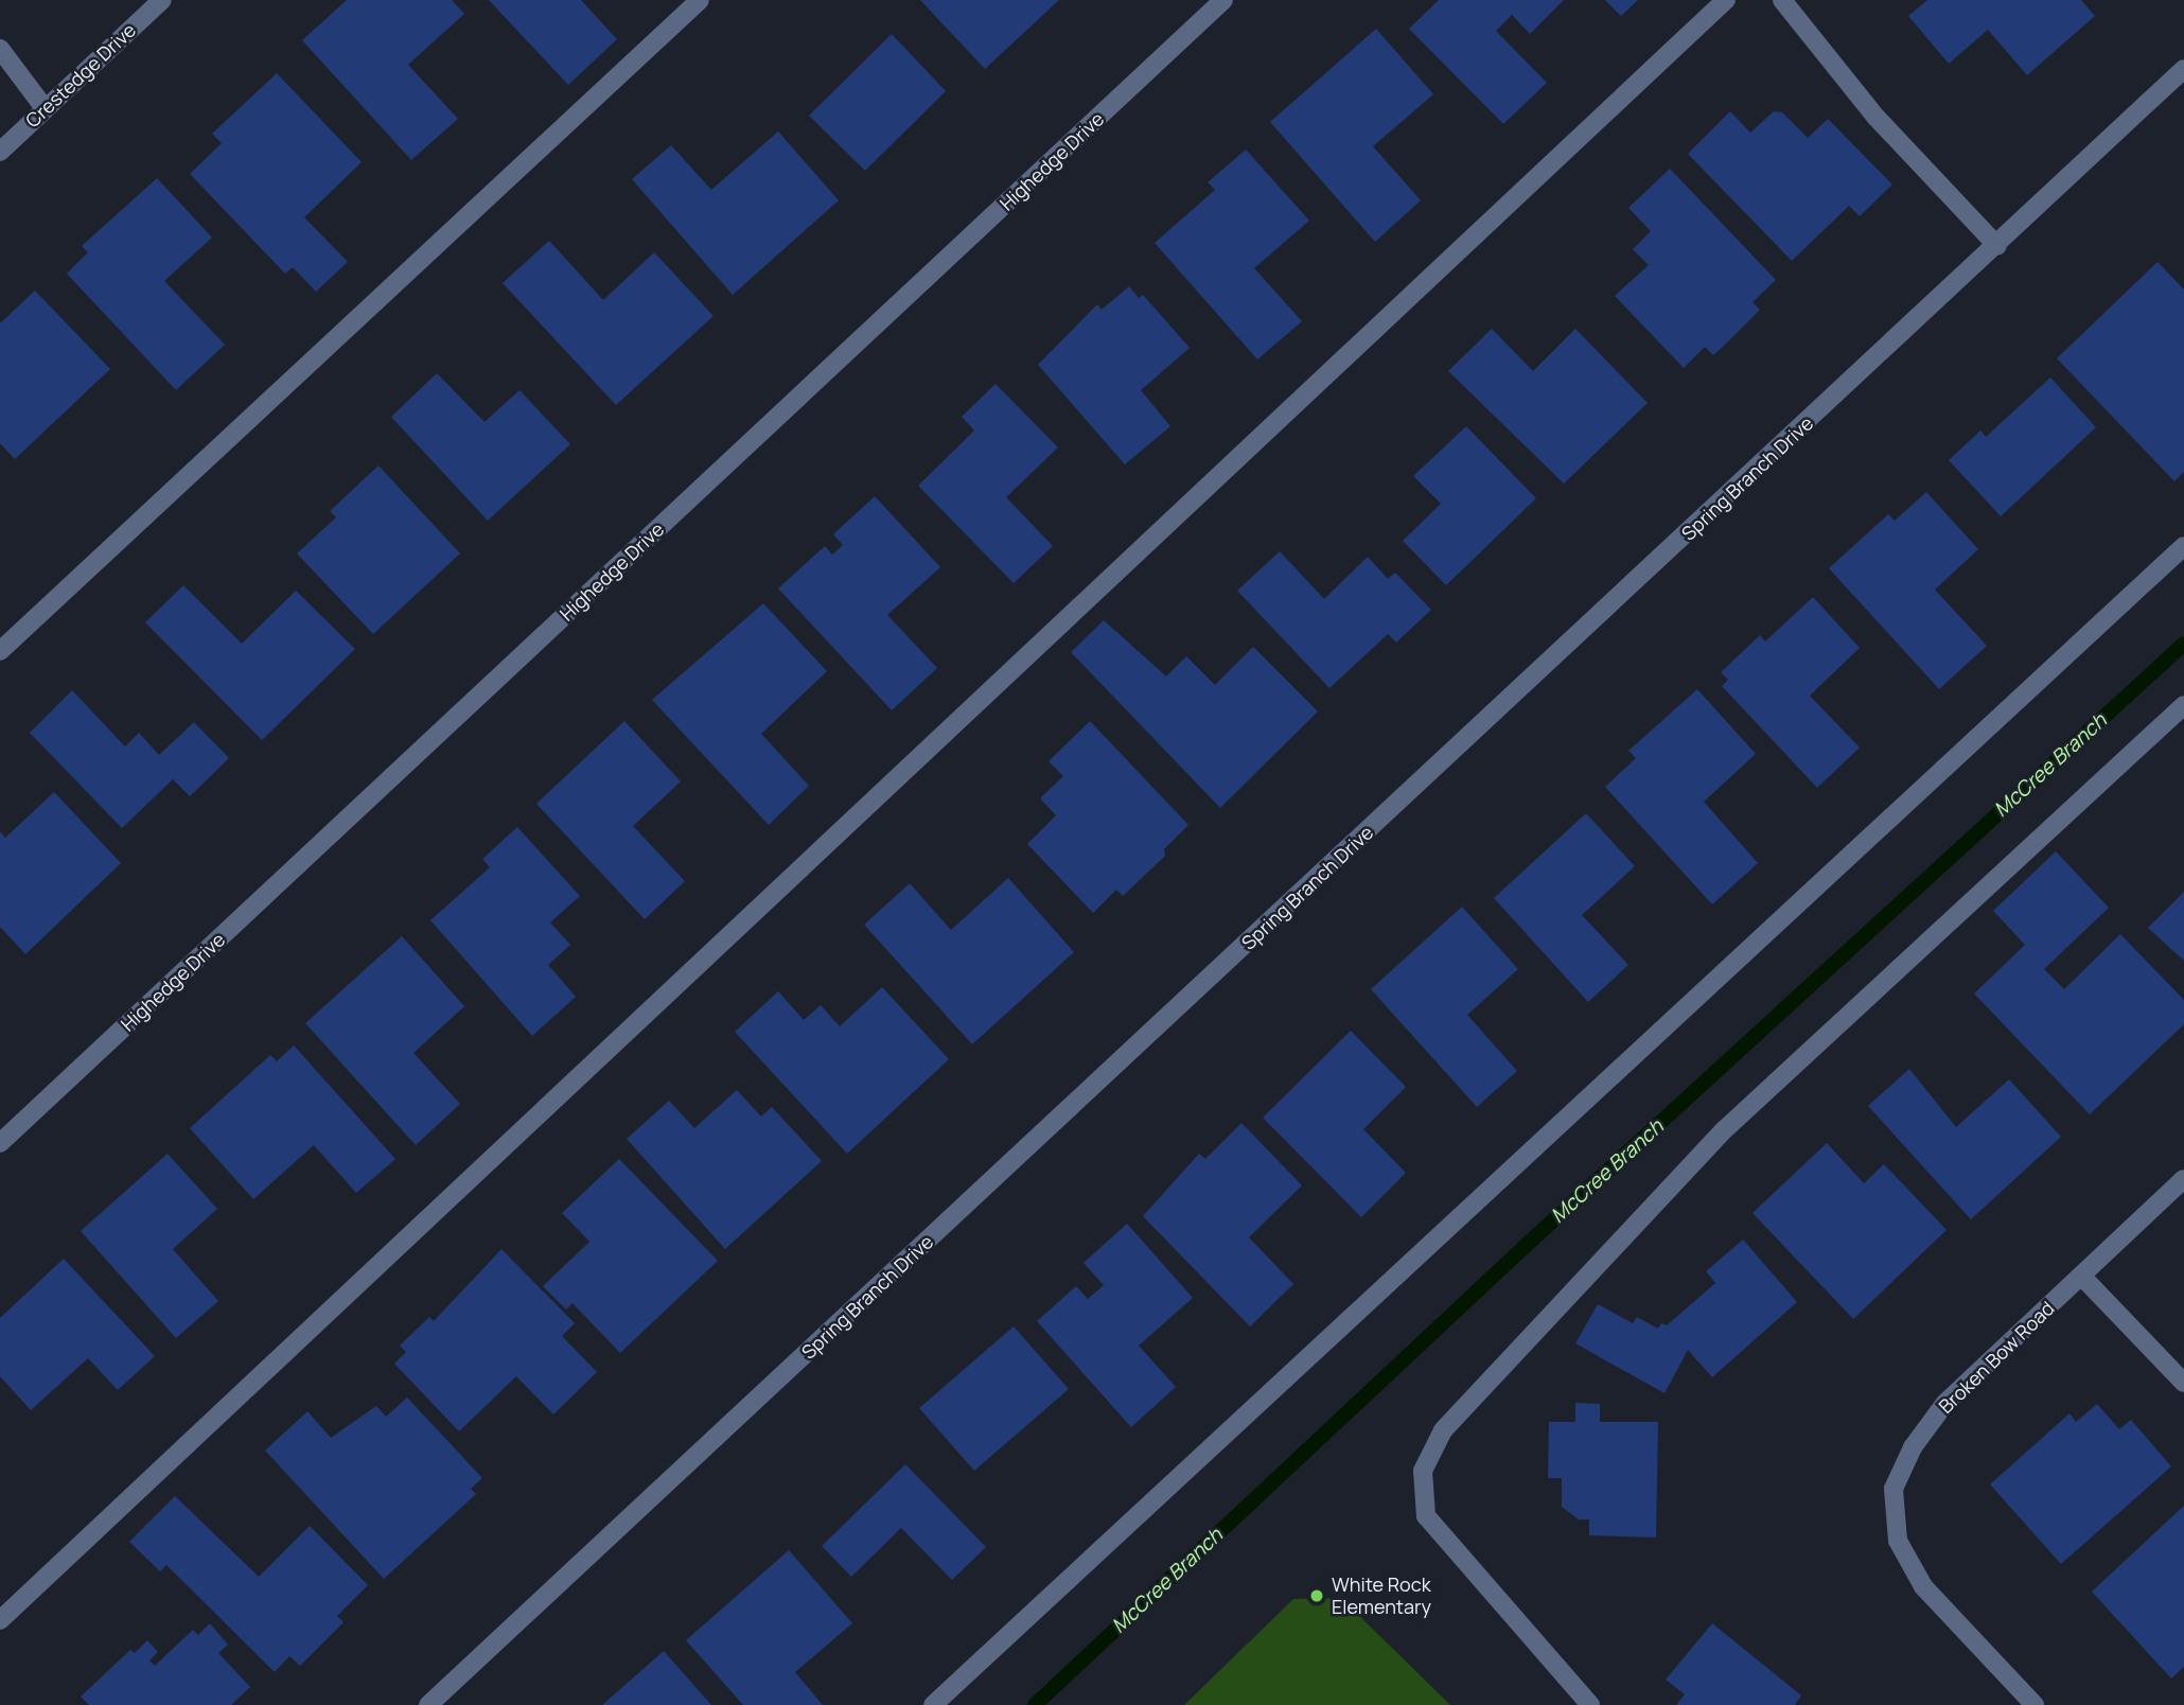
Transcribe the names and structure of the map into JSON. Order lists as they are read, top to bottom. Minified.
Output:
{"streets":{"street":["Crestedge Drive","Highedge Drive","Spring Branch Drive","Broken Bow Road"]},"water":["McCree Branch"],"places":["White Rock Elementary"]}
